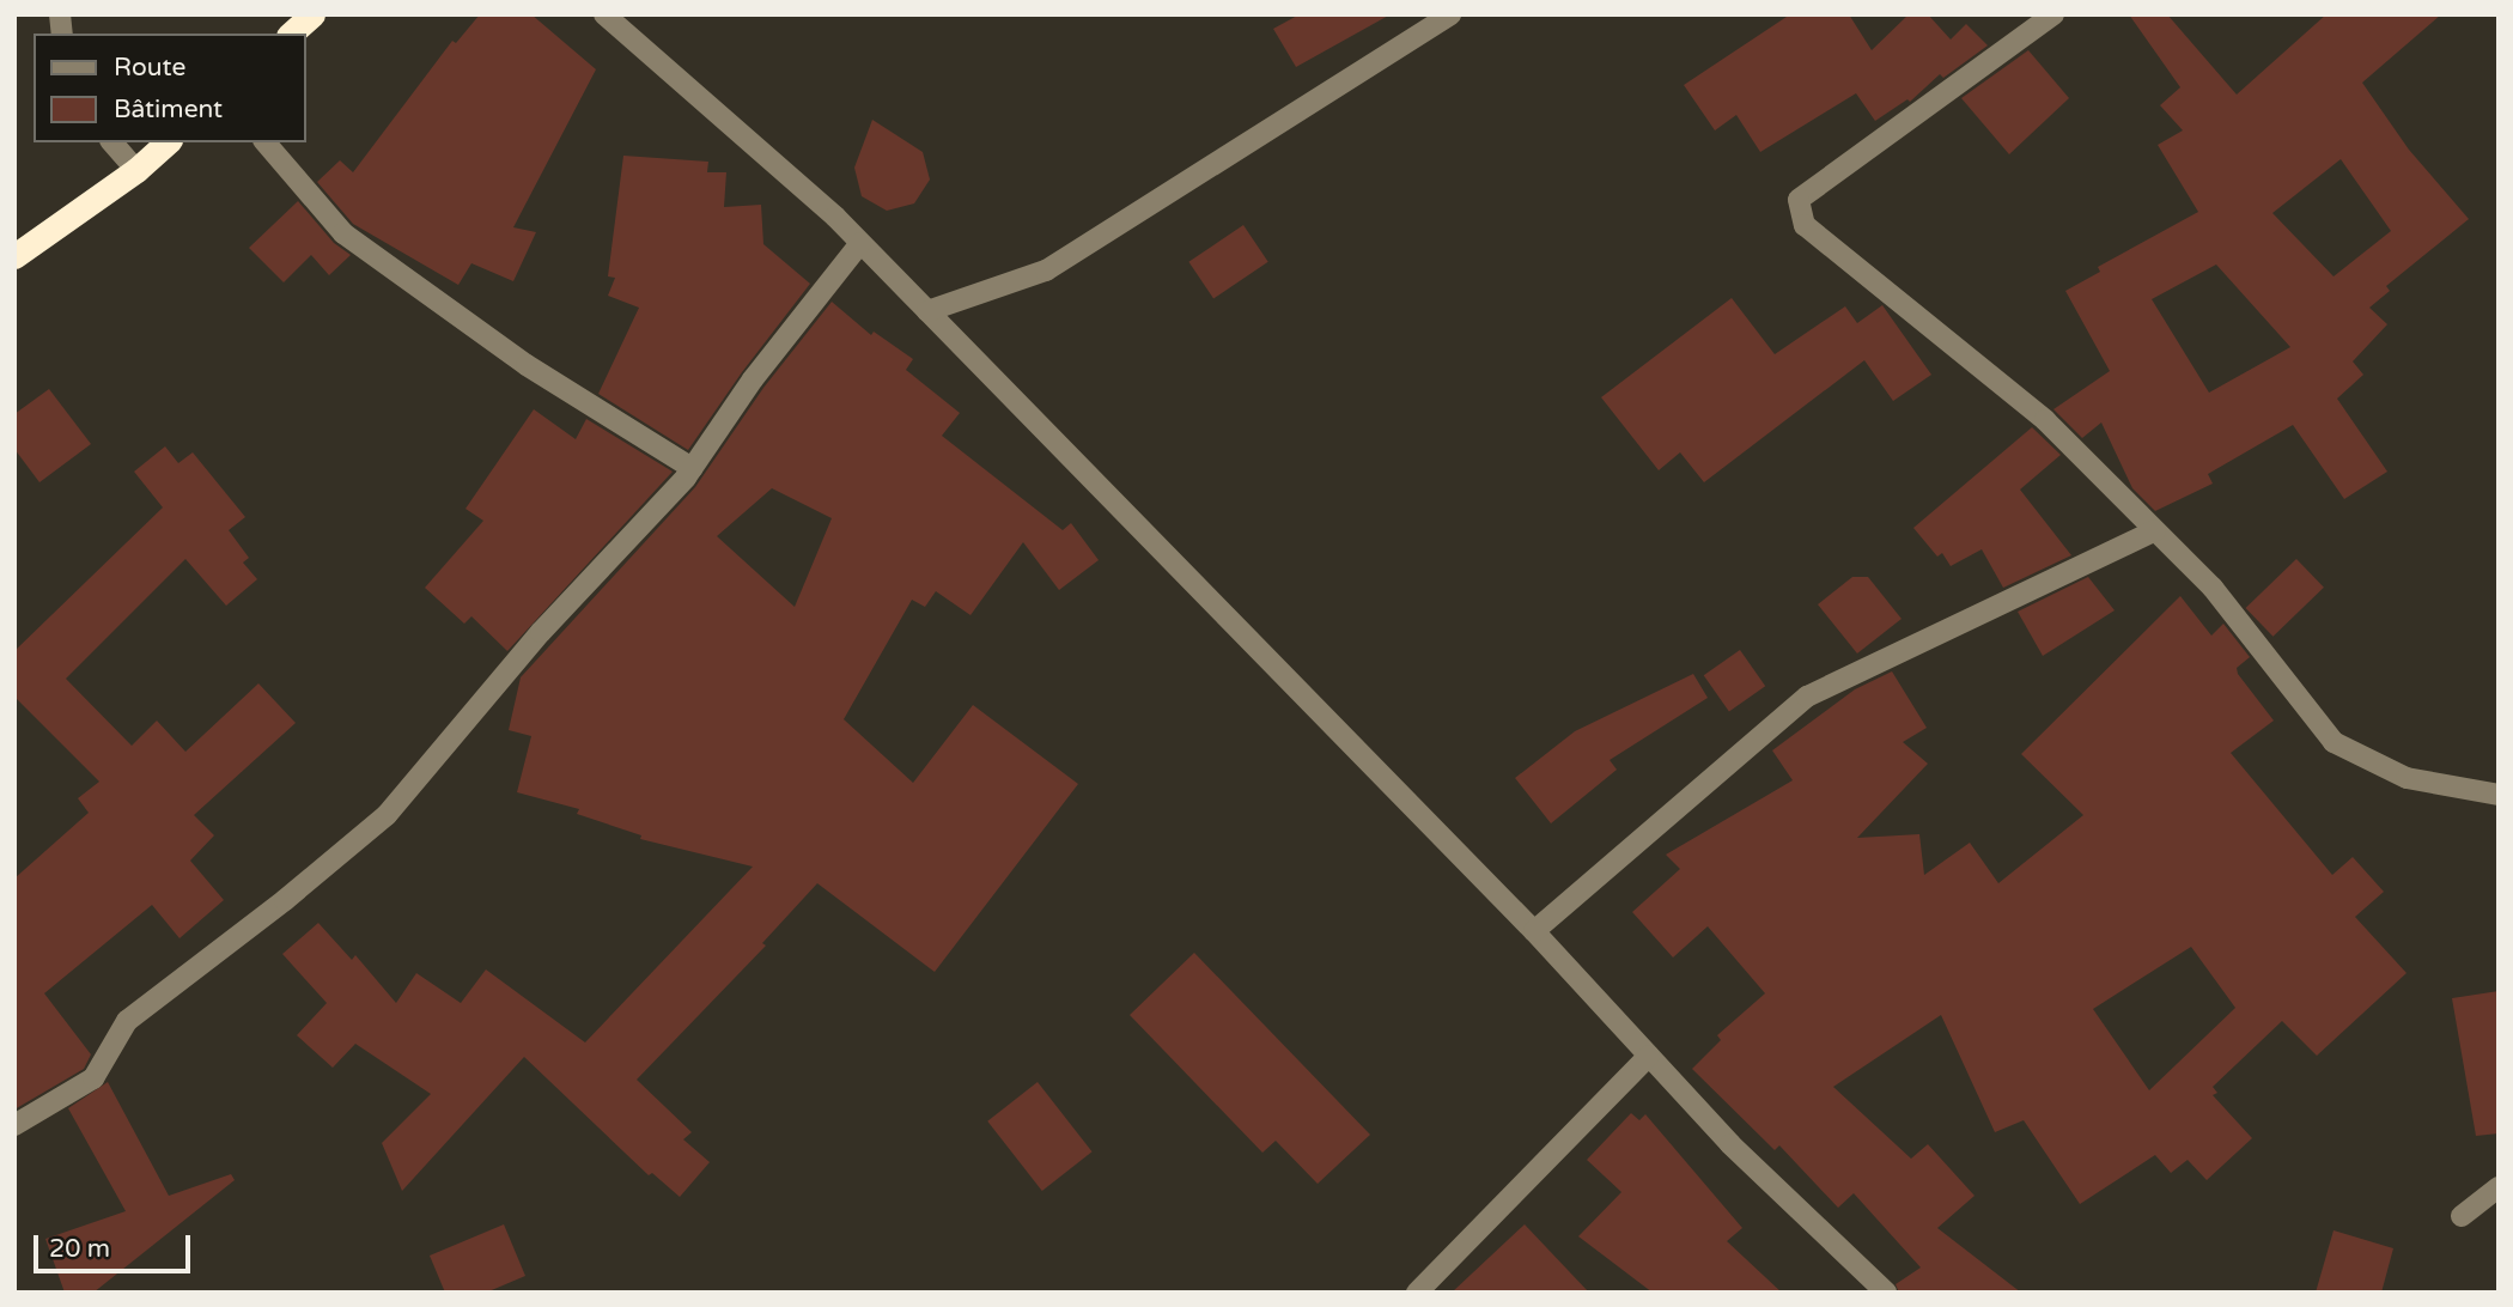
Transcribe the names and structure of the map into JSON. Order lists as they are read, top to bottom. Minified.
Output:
{"legend":["Route","Bâtiment"],"scale_bar":"20 m"}
